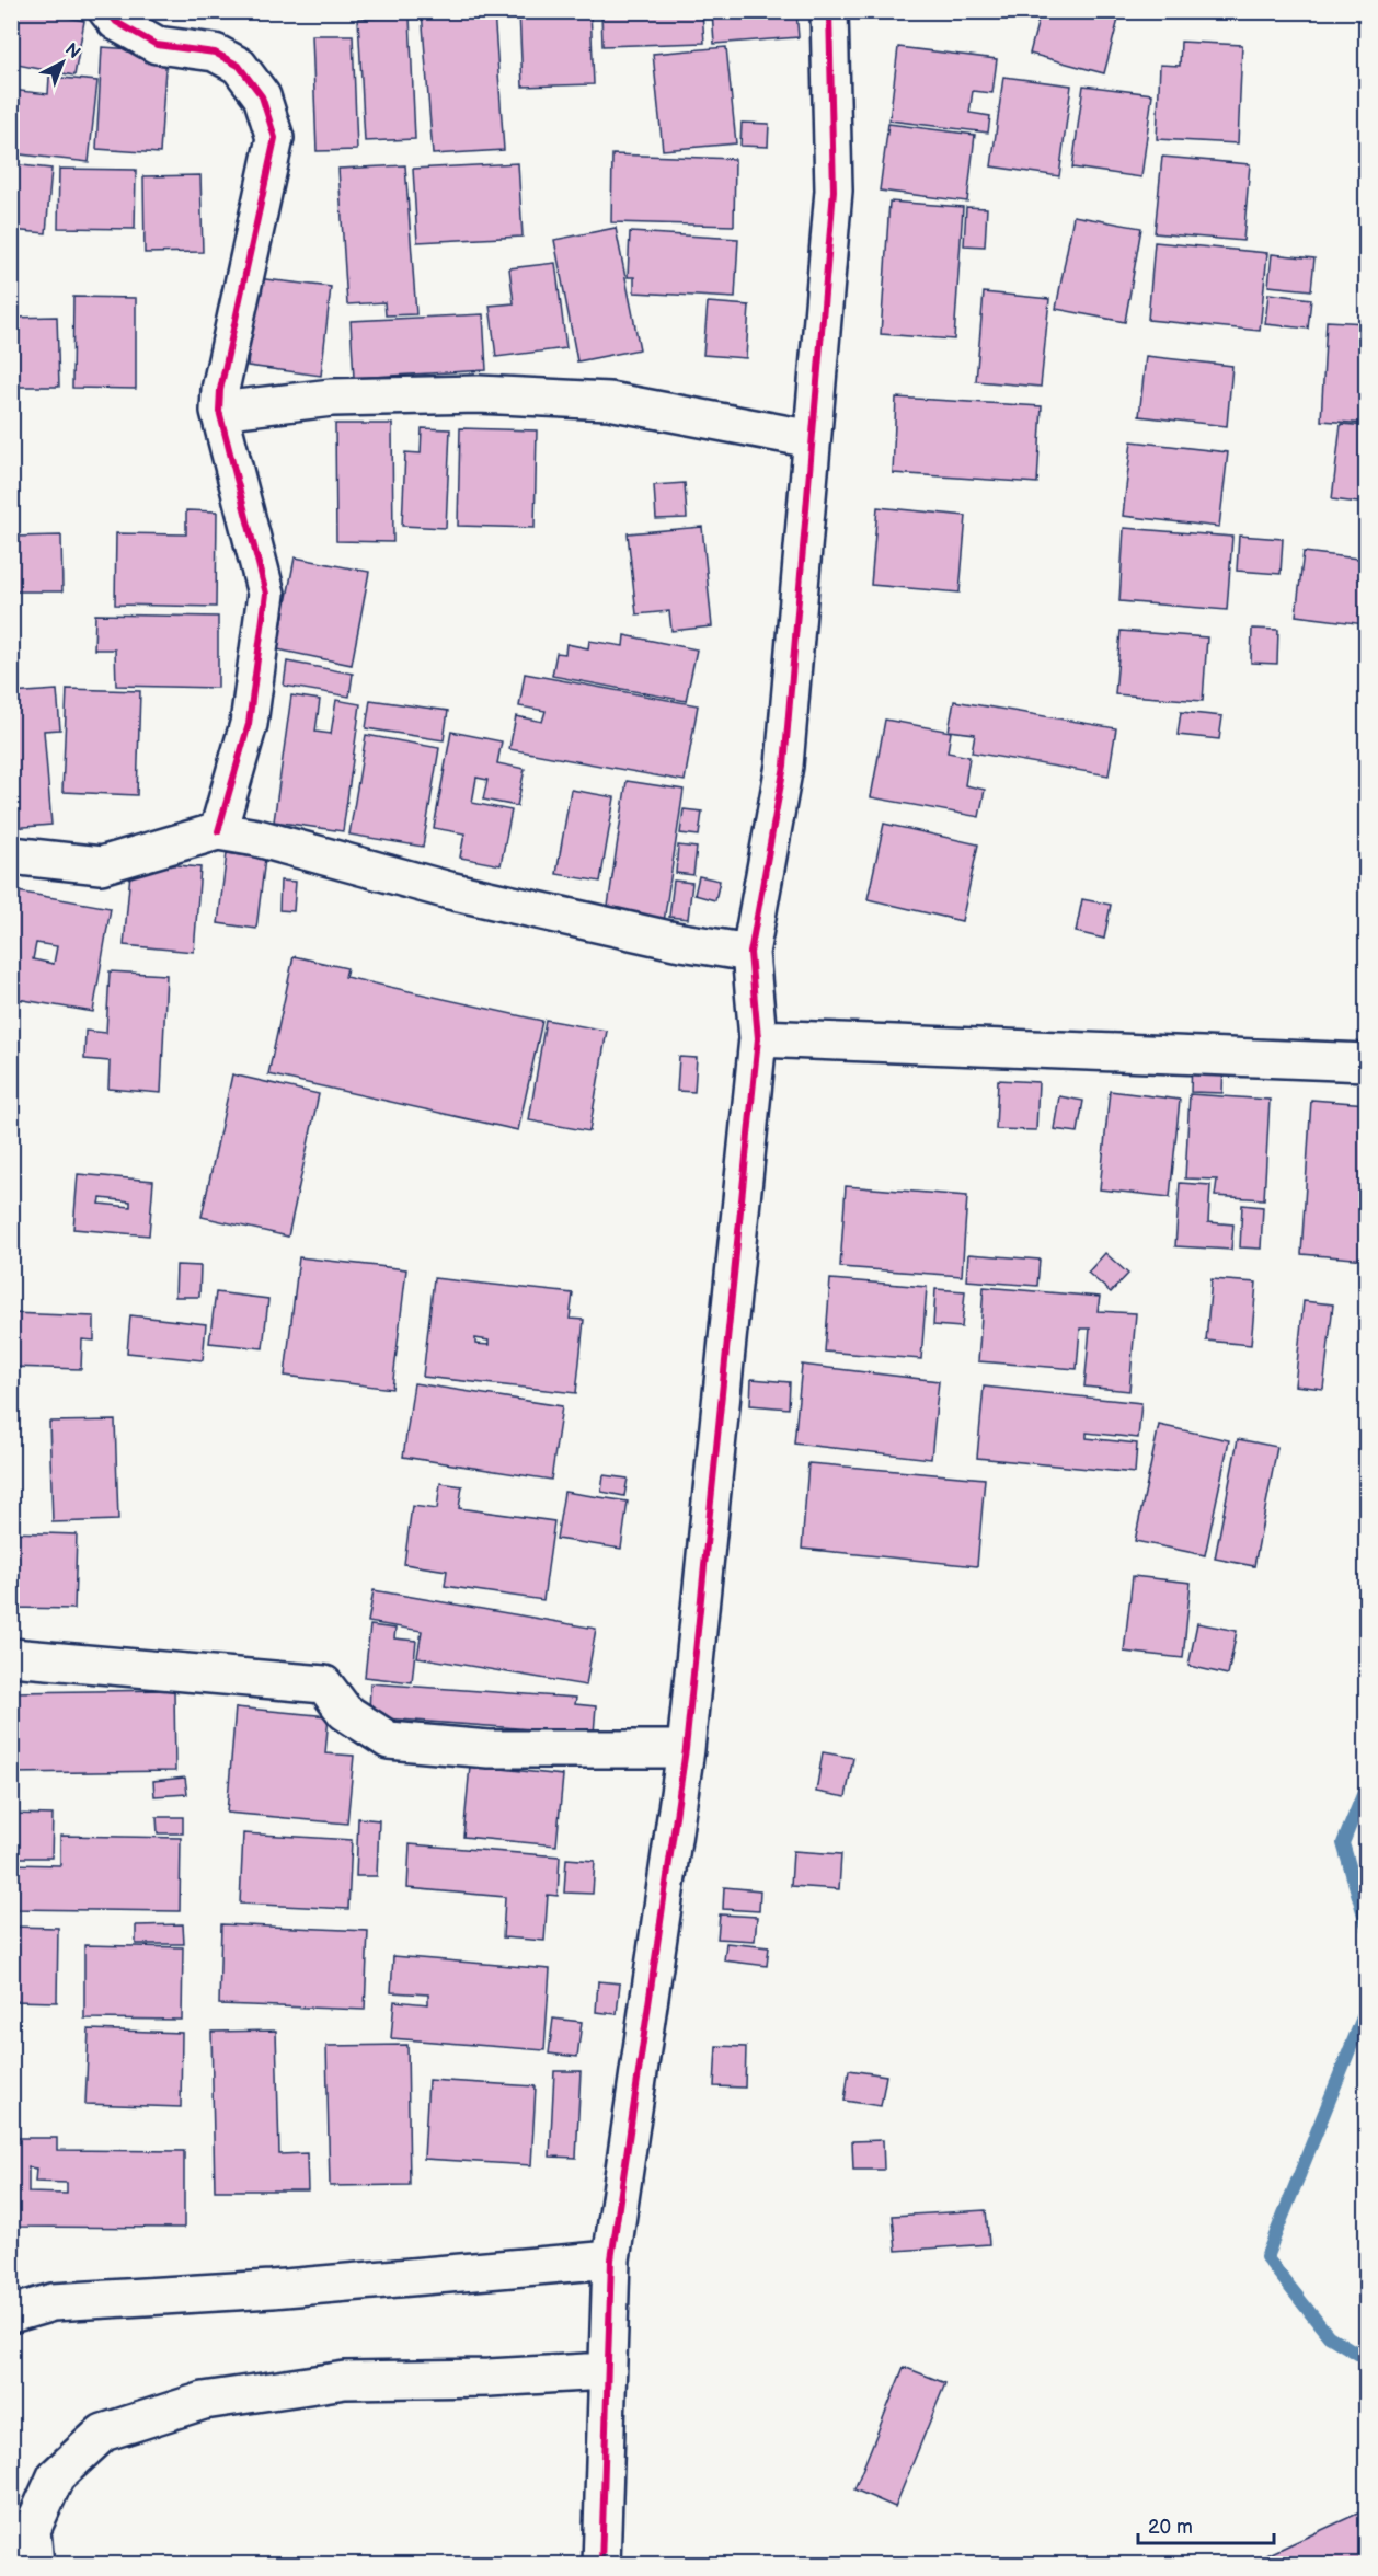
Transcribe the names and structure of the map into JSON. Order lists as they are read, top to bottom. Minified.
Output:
{"scale_bar":"20 m","north":"top right"}
